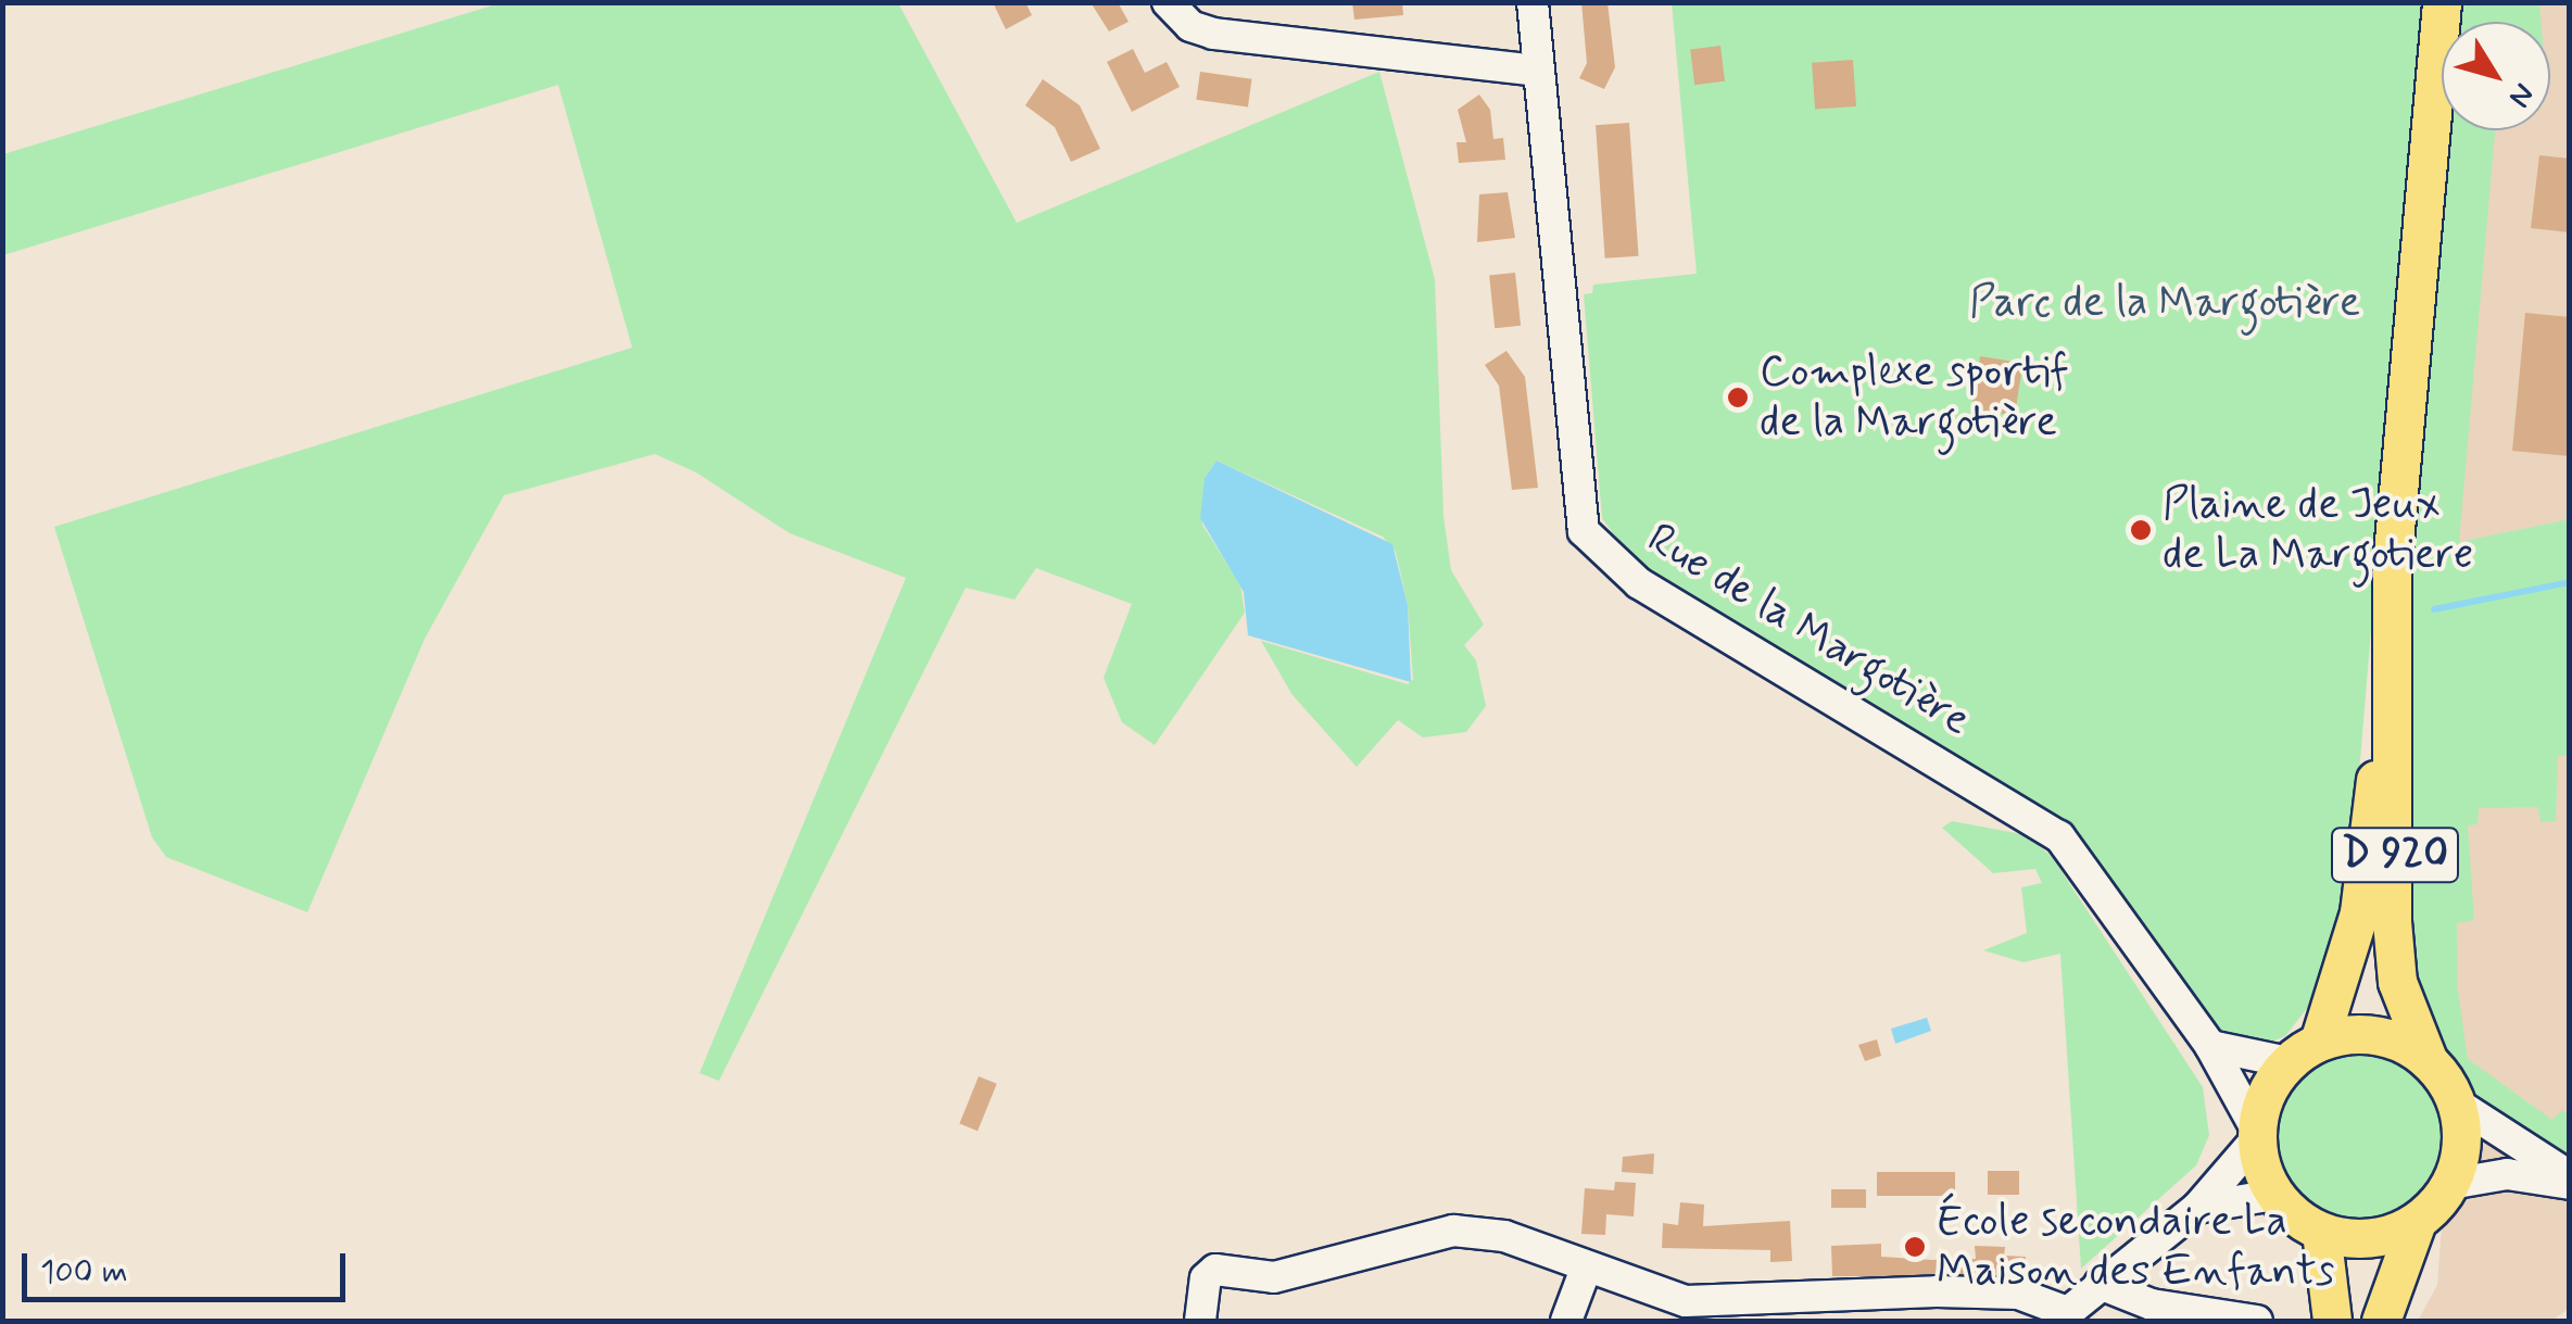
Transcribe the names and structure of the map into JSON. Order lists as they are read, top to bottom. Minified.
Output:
{"streets":{"main road":["D 920"],"street":["Rue de la Margotière"]},"crossings":[["Rue de la Margotière","D 920"]],"parks":["Parc de la Margotière"],"places":["Complexe sportif de la Margotière","Plaine de Jeux de La Margotiere","École secondaire La Maison des Enfants"],"scale_bar":"100 m","north":"bottom right"}
